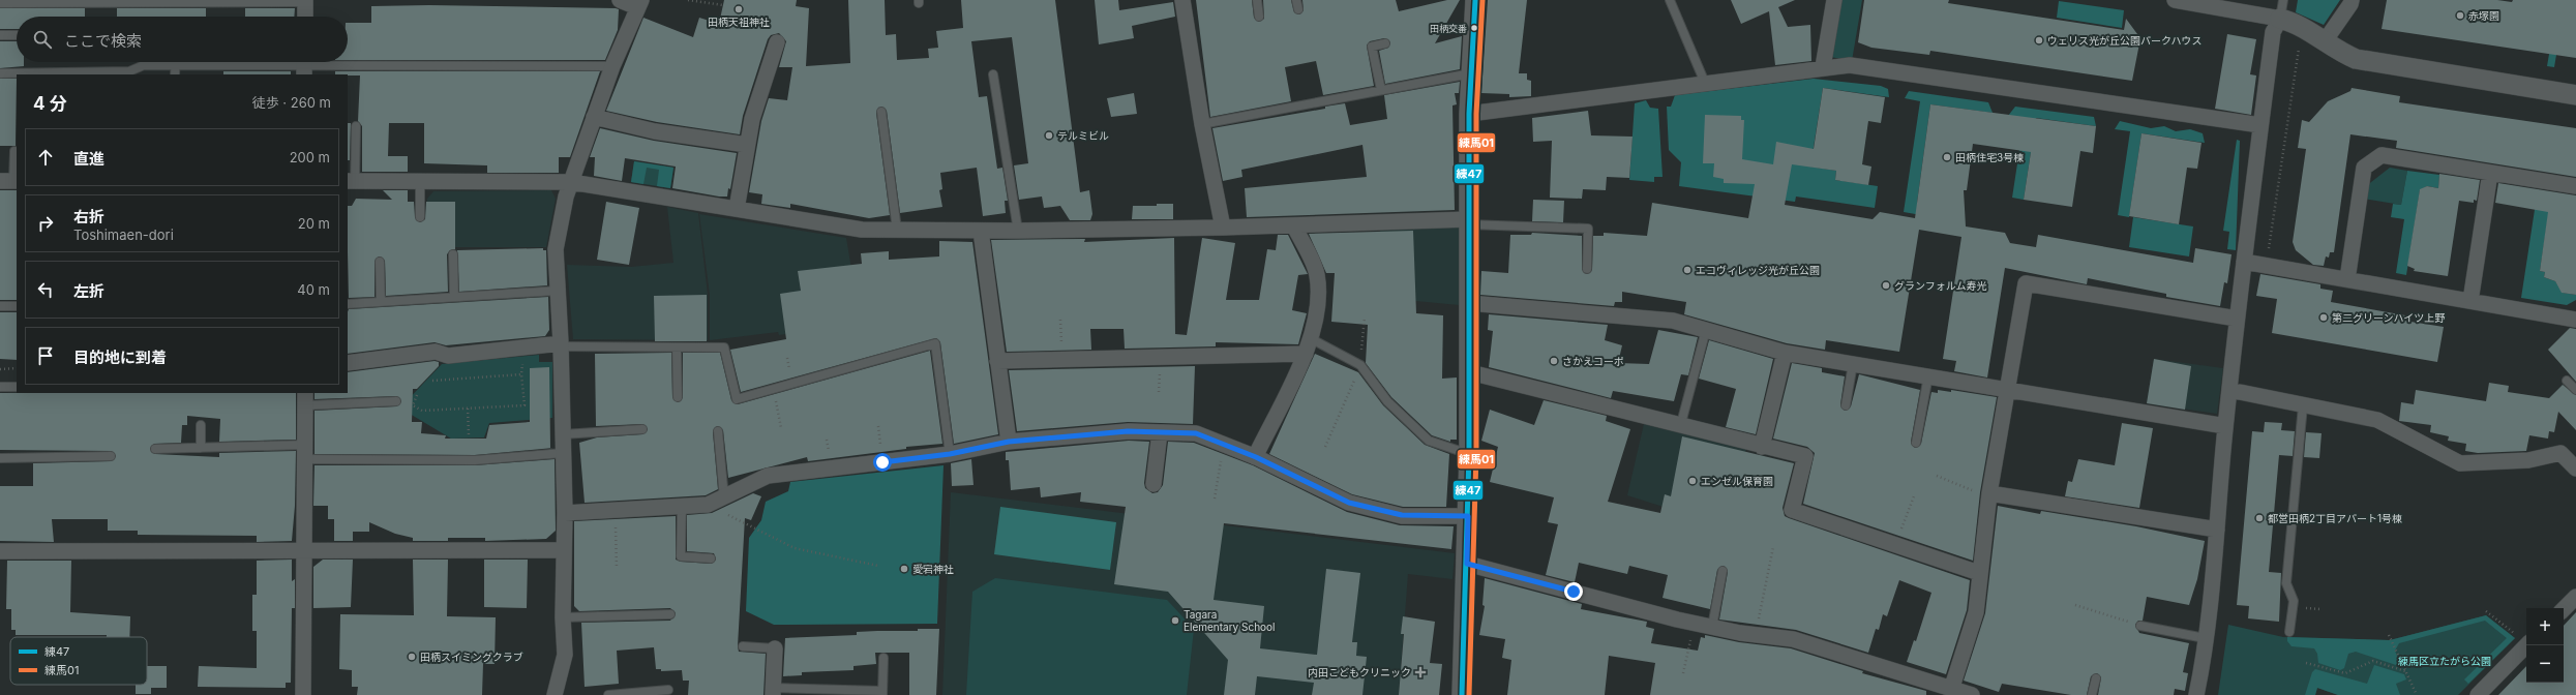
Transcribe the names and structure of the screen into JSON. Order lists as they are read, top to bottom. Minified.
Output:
{"parks":["練馬区立たがら公園"],"places":{"other":["田柄天祖神社","赤塚園","田柄交番","ウェリス光が丘公園パークハウス","テルミビル","田柄住宅3号棟","エコヴィレッジ光が丘公園","グランフォルム寿光","第二グリーンハイツ上野","さかえコーポ","エンゼル保育園","都営田柄2丁目アパート1号棟","愛宕神社","Tagara Elementary School","田柄スイミングクラブ"],"health":["内田こどもクリニック"]},"lines":["transit line 練47","transit line 練馬01"],"legend":["練47","練馬01"],"page":{"search":"ここで検索","heading":["4 分","徒歩 · 260 m"],"list":[["直進","200 m"],["右折","Toshimaen-dori","20 m"],["左折","40 m"],"目的地に到着"],"map_buttons":["+","−"]}}
